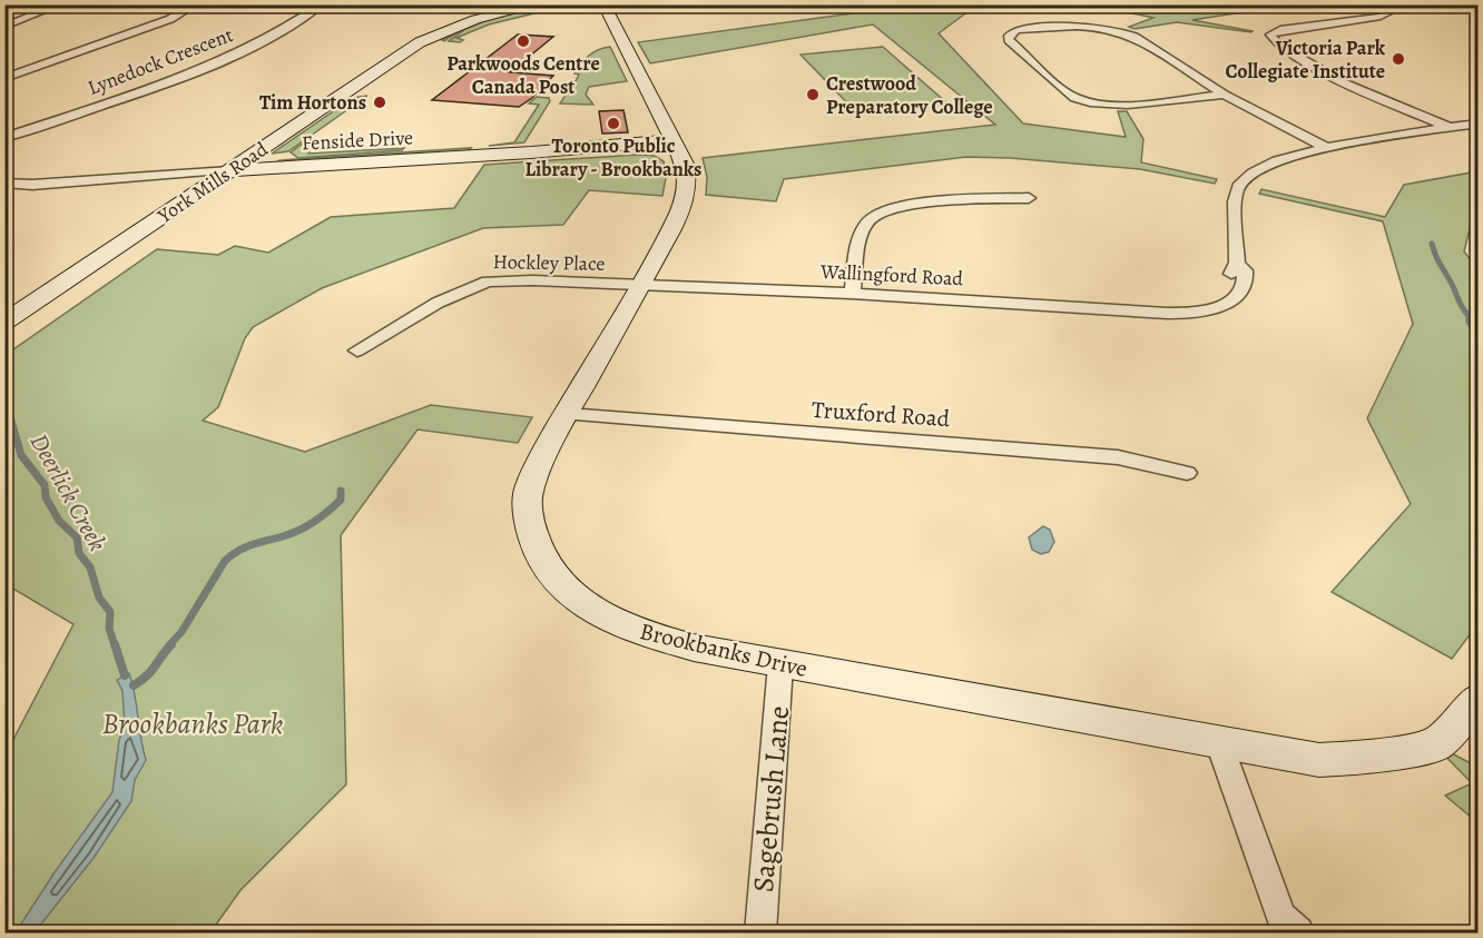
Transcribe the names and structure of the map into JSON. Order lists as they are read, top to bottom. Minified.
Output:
{"streets":{"street":["Lynedock Crescent","Fenside Drive","York Mills Road","Hockley Place","Wallingford Road","Truxford Road","Brookbanks Drive","Sagebrush Lane"]},"crossings":[["Fenside Drive","York Mills Road"],["Fenside Drive","Brookbanks Drive"],["Hockley Place","Wallingford Road"],["Hockley Place","Brookbanks Drive"],["Wallingford Road","Brookbanks Drive"],["Truxford Road","Brookbanks Drive"],["Brookbanks Drive","Sagebrush Lane"]],"water":["Deerlick Creek"],"parks":["Brookbanks Park"],"places":["Parkwoods Centre Canada Post","Victoria Park Collegiate Institute","Crestwood Preparatory College","Tim Hortons","Toronto Public Library - Brookbanks"]}
